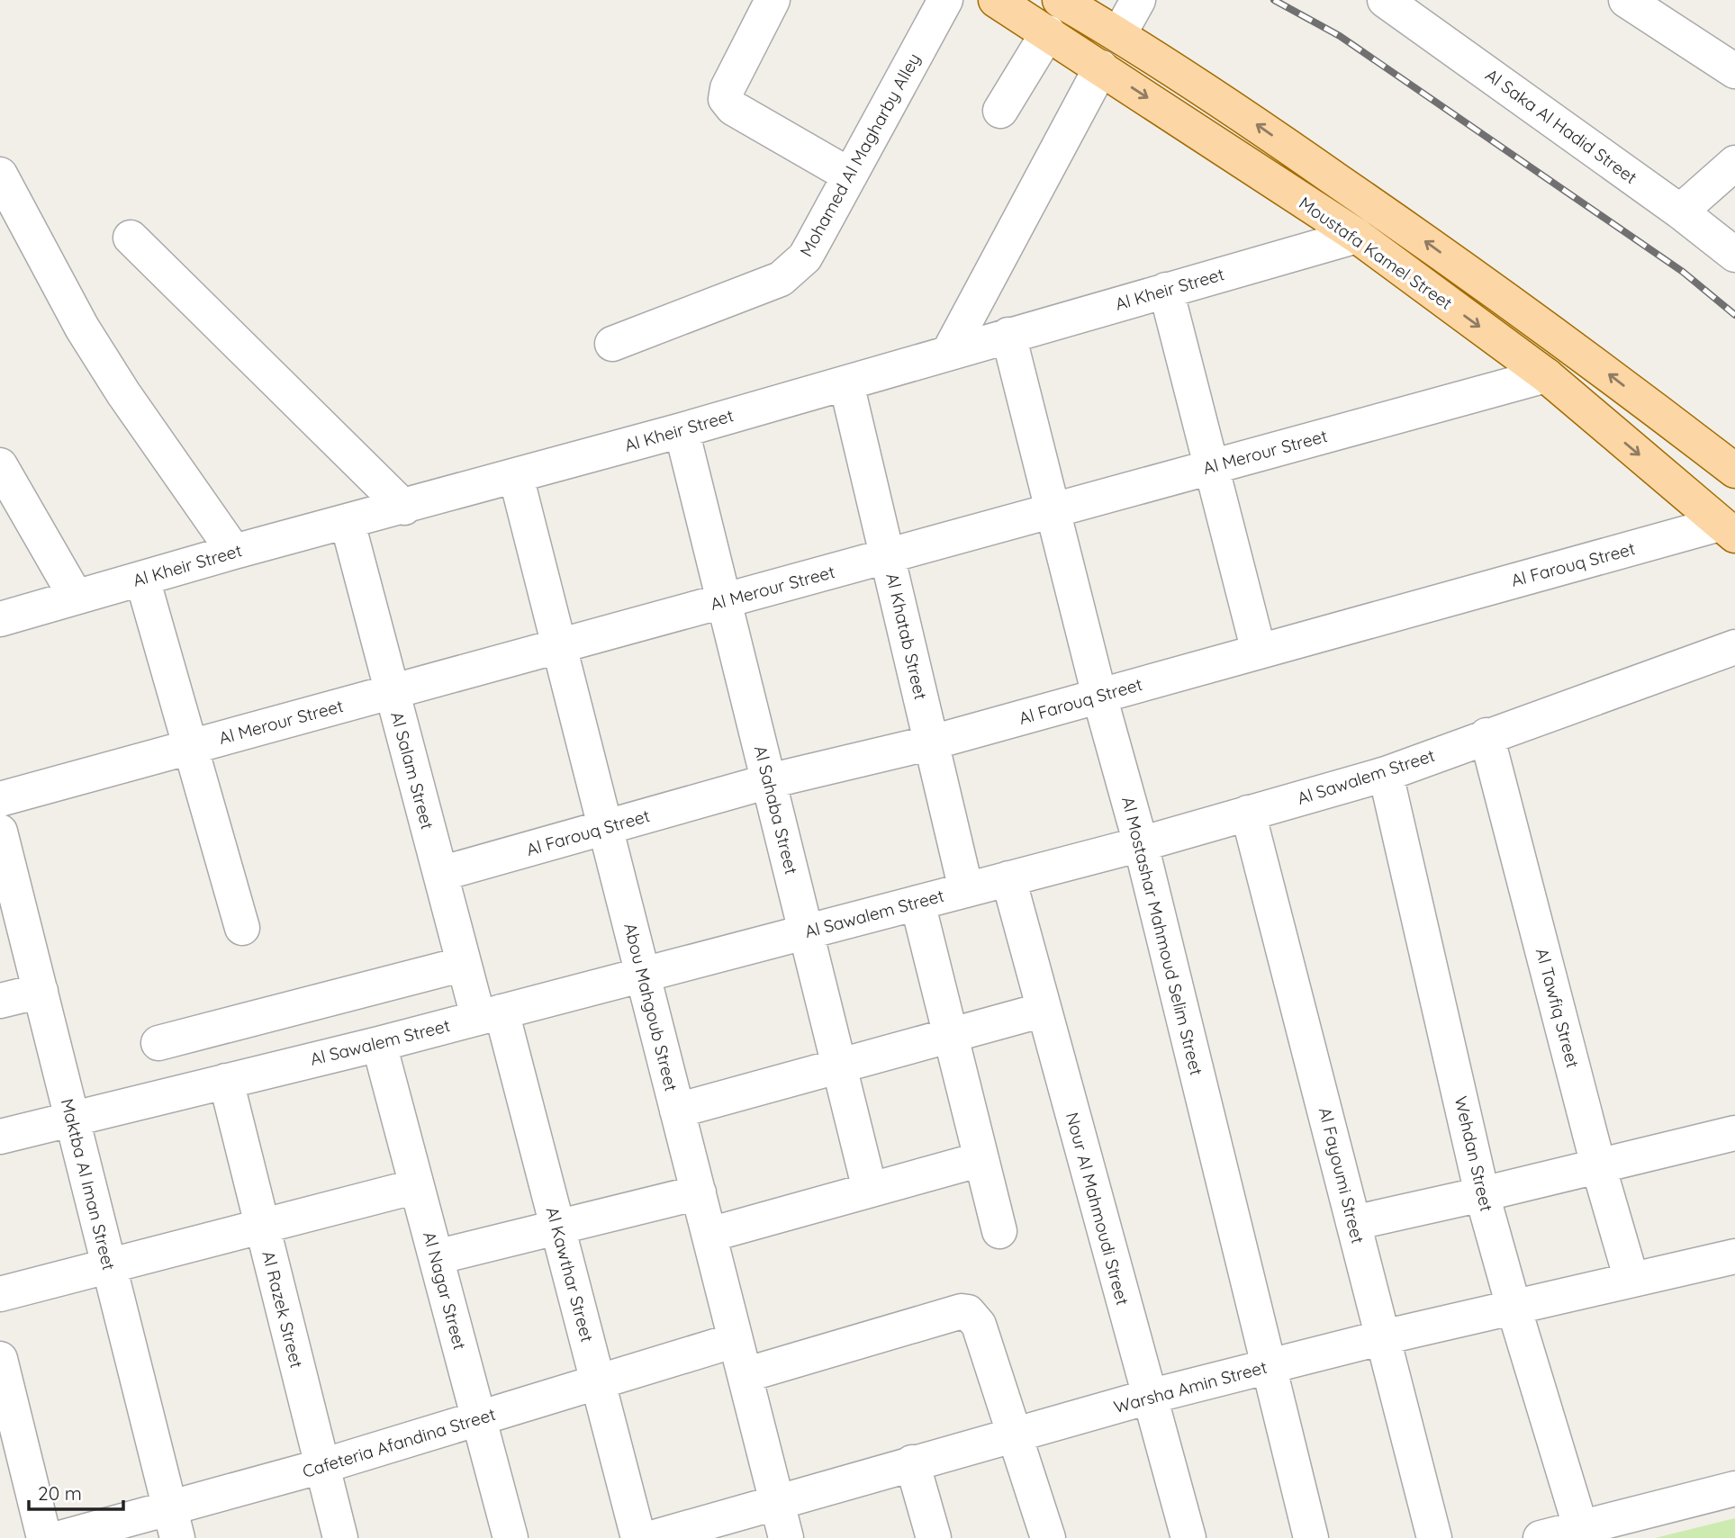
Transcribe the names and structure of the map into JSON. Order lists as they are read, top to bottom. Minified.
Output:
{"streets":{"main road":["Moustafa Kamel Street"],"street":["Al Saka Al Hadid Street","Mohamed Al Magharby Alley","Al Kheir Street","Al Merour Street","Al Farouq Street","Al Khatab Street","Al Salam Street","Al Sawalem Street","Al Sahaba Street","Al Mostashar Mahmoud Selim Street","Abou Mahgoub Street","Al Tawfiq Street","Wehdan Street","Al Fayoumi Street","Maktba Al Iman Street","Nour Al Mahmoudi Street","Al Kawthar Street","Al Nagar Street","Al Razek Street","Warsha Amin Street","Cafeteria Afandina Street"]},"crossings":[["Moustafa Kamel Street","Al Kheir Street"],["Moustafa Kamel Street","Al Merour Street"],["Moustafa Kamel Street","Al Farouq Street"],["Al Kheir Street","Al Khatab Street"],["Al Kheir Street","Al Salam Street"],["Al Kheir Street","Al Sahaba Street"],["Al Kheir Street","Al Mostashar Mahmoud Selim Street"],["Al Kheir Street","Abou Mahgoub Street"],["Al Merour Street","Al Khatab Street"],["Al Merour Street","Al Salam Street"],["Al Merour Street","Al Sahaba Street"],["Al Merour Street","Al Mostashar Mahmoud Selim Street"],["Al Merour Street","Abou Mahgoub Street"],["Al Farouq Street","Al Khatab Street"],["Al Farouq Street","Al Salam Street"],["Al Farouq Street","Al Sahaba Street"],["Al Farouq Street","Al Mostashar Mahmoud Selim Street"],["Al Farouq Street","Abou Mahgoub Street"],["Al Khatab Street","Al Sawalem Street"],["Al Salam Street","Al Sawalem Street"],["Al Salam Street","Al Kawthar Street"],["Al Sawalem Street","Al Sahaba Street"],["Al Sawalem Street","Al Mostashar Mahmoud Selim Street"],["Al Sawalem Street","Abou Mahgoub Street"],["Al Sawalem Street","Al Tawfiq Street"],["Al Sawalem Street","Wehdan Street"],["Al Sawalem Street","Al Fayoumi Street"],["Al Sawalem Street","Maktba Al Iman Street"],["Al Sawalem Street","Nour Al Mahmoudi Street"],["Al Sawalem Street","Al Kawthar Street"],["Al Sawalem Street","Al Nagar Street"],["Al Sawalem Street","Al Razek Street"],["Al Mostashar Mahmoud Selim Street","Warsha Amin Street"],["Abou Mahgoub Street","Warsha Amin Street"],["Abou Mahgoub Street","Cafeteria Afandina Street"],["Al Tawfiq Street","Warsha Amin Street"],["Wehdan Street","Warsha Amin Street"],["Al Fayoumi Street","Warsha Amin Street"],["Maktba Al Iman Street","Cafeteria Afandina Street"],["Nour Al Mahmoudi Street","Warsha Amin Street"],["Al Kawthar Street","Cafeteria Afandina Street"],["Al Nagar Street","Cafeteria Afandina Street"],["Al Razek Street","Cafeteria Afandina Street"]],"scale_bar":"20 m"}
